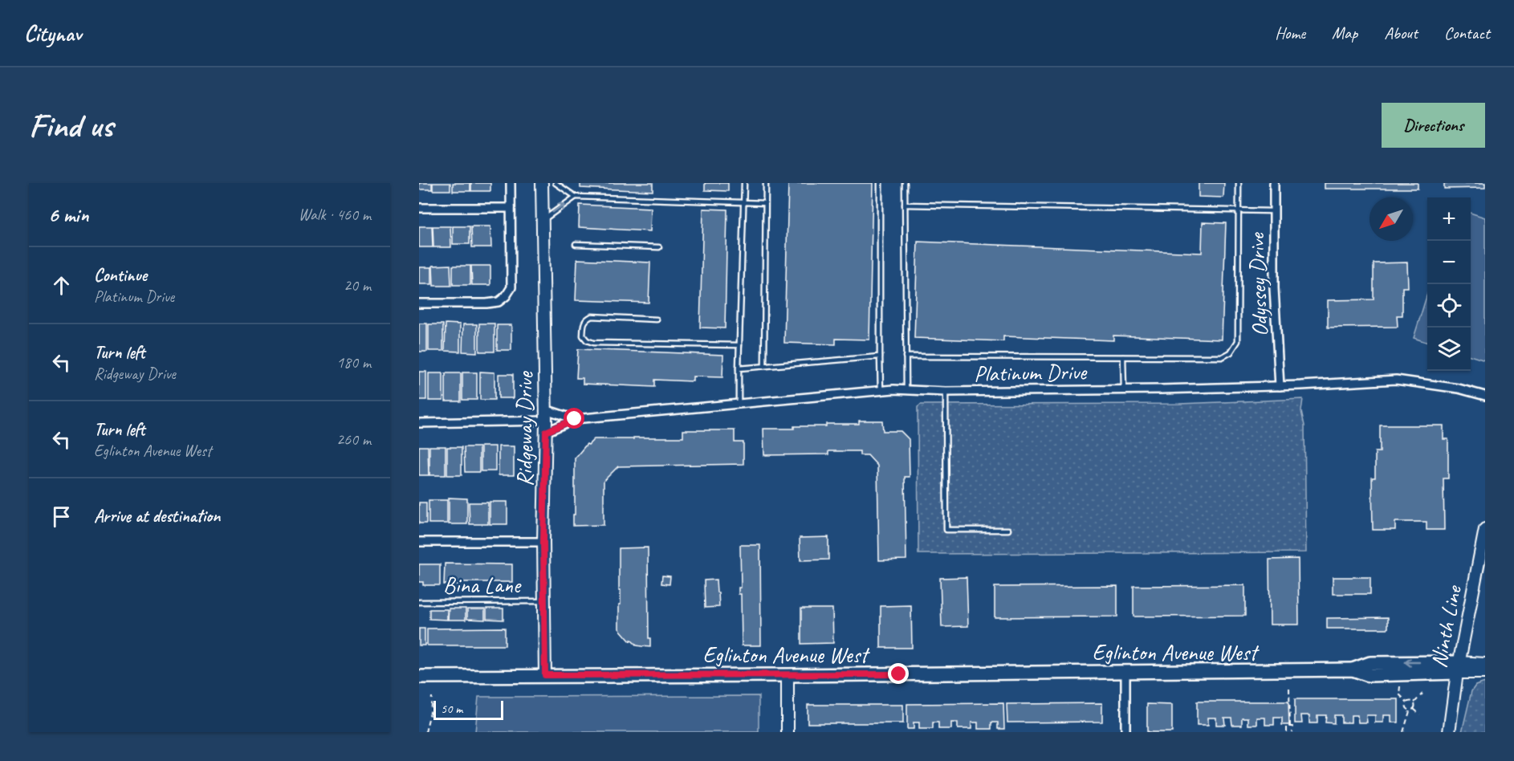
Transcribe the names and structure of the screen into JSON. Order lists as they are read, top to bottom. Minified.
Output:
{"streets":{"main road":["Eglinton Avenue West"],"street":["Odyssey Drive","Platinum Drive","Ridgeway Drive","Ninth Line"],"lane":["Bina Lane"]},"crossings":[["Odyssey Drive","Platinum Drive"],["Platinum Drive","Ridgeway Drive"],["Ridgeway Drive","Bina Lane"],["Ridgeway Drive","Eglinton Avenue West"],["Ninth Line","Eglinton Avenue West"]],"scale_bar":"50 m","north":"bottom left","page":{"header":"Citynav","nav":["Home","Map","About","Contact"],"buttons":"Directions","title":"Find us","heading":["6 min","Walk · 460 m"],"map_buttons":["+","−"],"list":[["Continue","Platinum Drive","20 m"],["Turn left","Ridgeway Drive","180 m"],["Turn left","Eglinton Avenue West","260 m"],"Arrive at destination"],"scale":"50 m"}}
